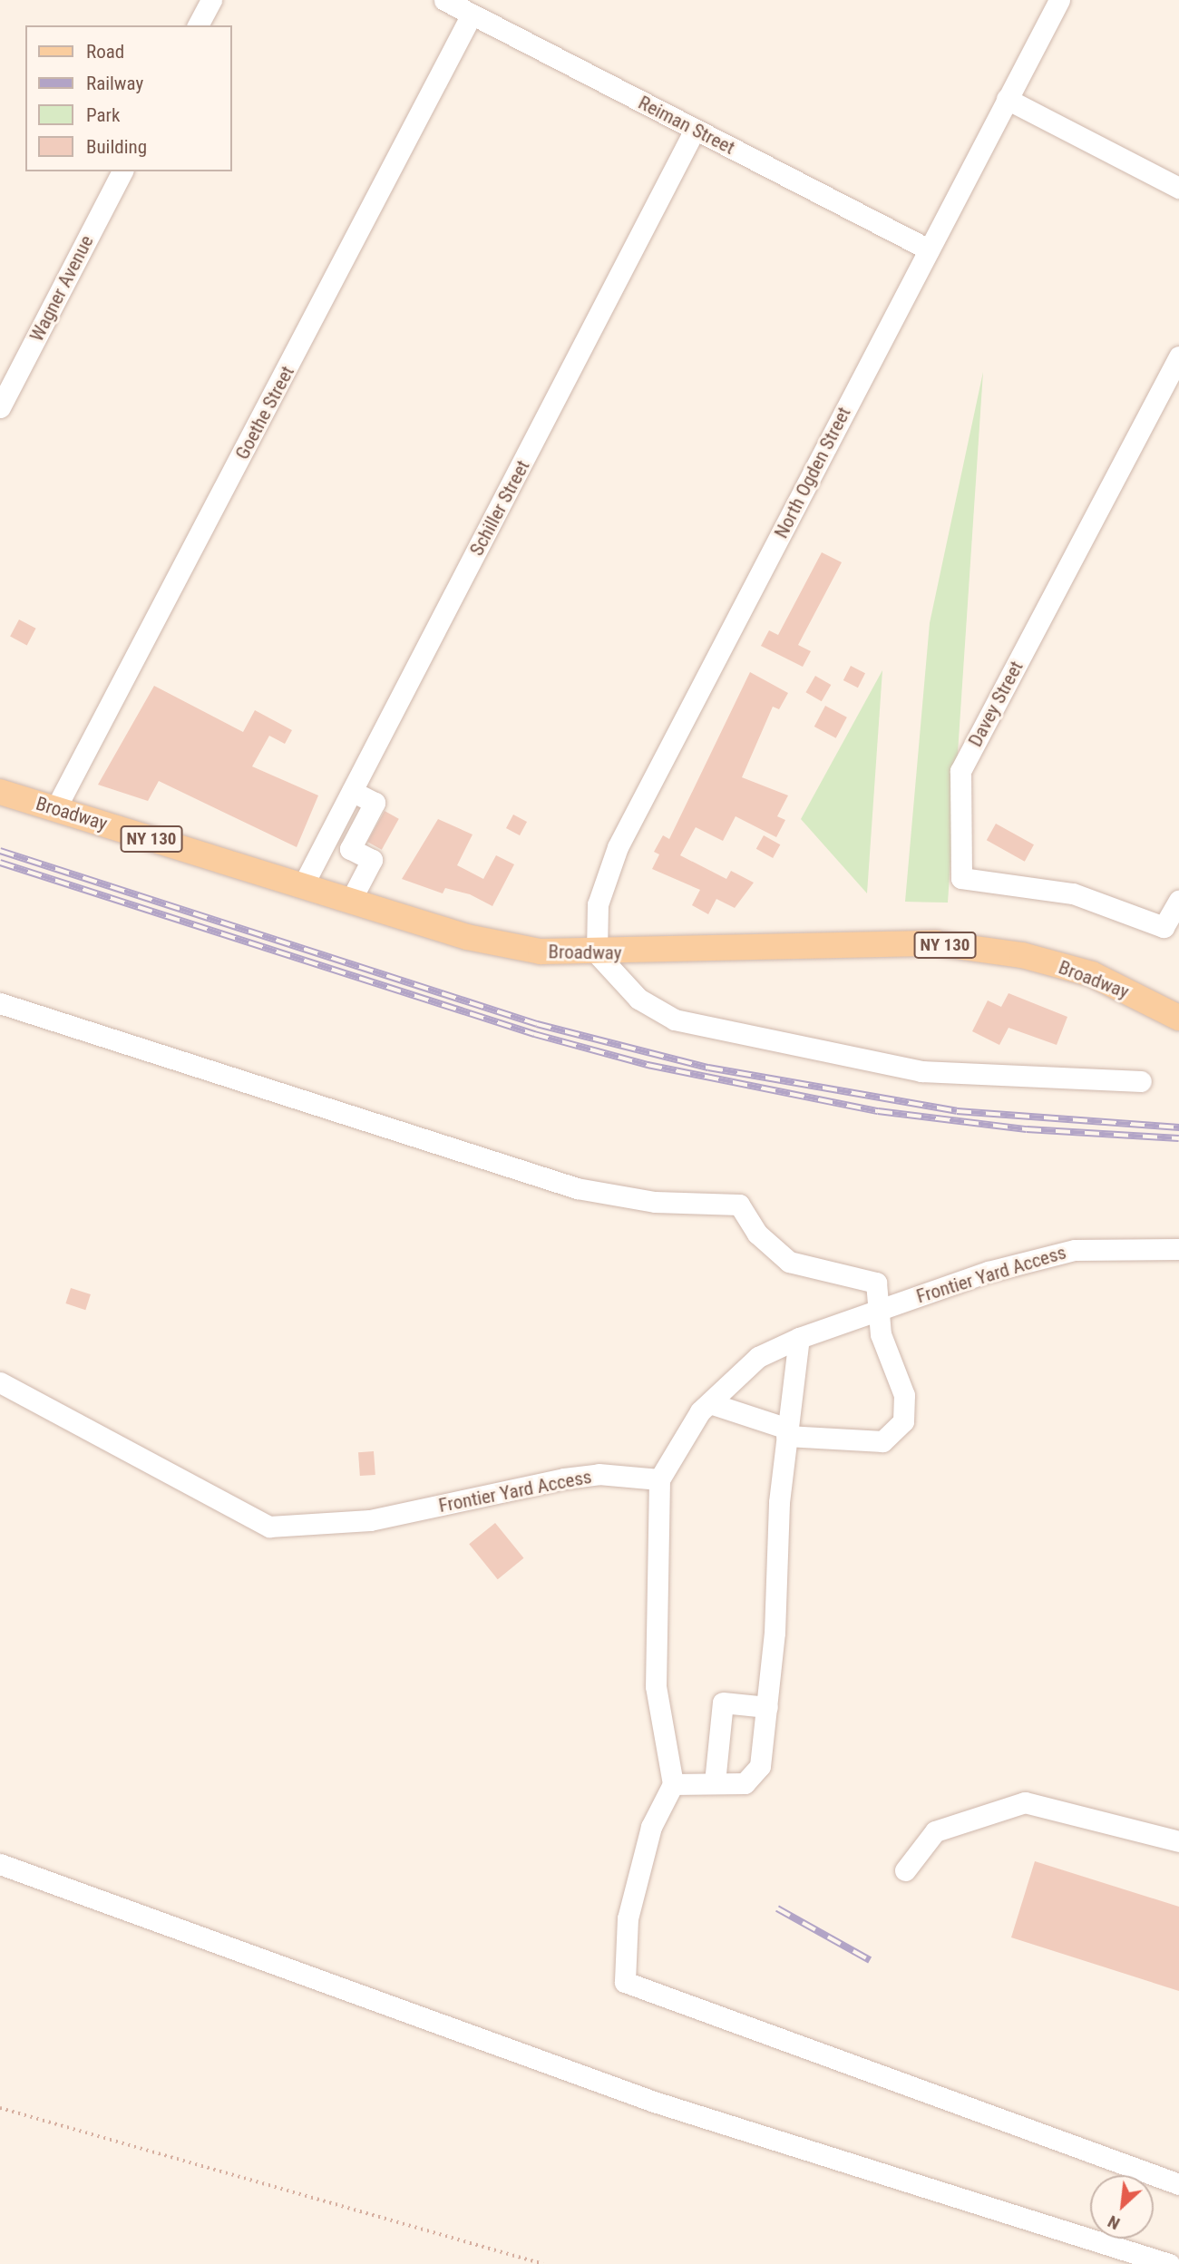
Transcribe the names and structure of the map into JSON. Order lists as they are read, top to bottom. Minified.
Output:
{"streets":{"main road":["Broadway","NY 130"],"street":["Reiman Street","Wagner Avenue","Goethe Street","North Ogden Street","Schiller Street","Davey Street","Frontier Yard Access"]},"crossings":[["Reiman Street","Goethe Street"],["Reiman Street","North Ogden Street"],["Reiman Street","Schiller Street"],["Goethe Street","Broadway"],["North Ogden Street","Broadway"],["Schiller Street","Broadway"]],"legend":["Road","Railway","Park","Building"],"north":"bottom left"}
